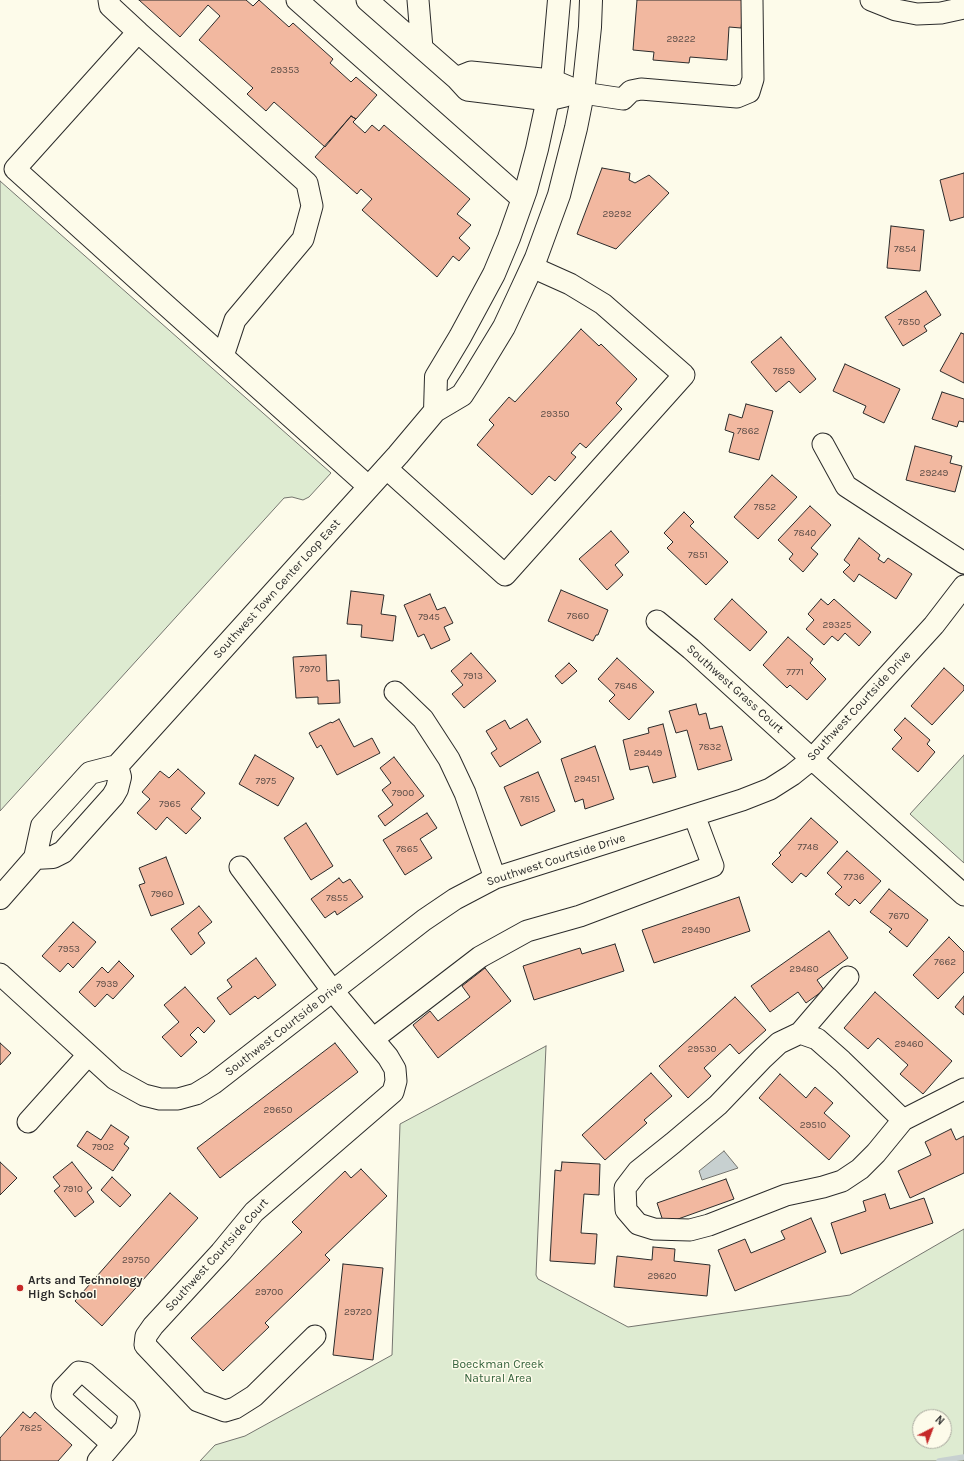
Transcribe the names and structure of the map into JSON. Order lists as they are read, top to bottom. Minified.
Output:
{"streets":{"main road":["Southwest Town Center Loop East"],"street":["Southwest Grass Court","Southwest Courtside Drive","Southwest Courtside Court"]},"crossings":[["Southwest Grass Court","Southwest Courtside Drive"],["Southwest Courtside Drive","Southwest Courtside Court"]],"parks":["Boeckman Creek Natural Area"],"places":["Arts and Technology High School"],"house_numbers":["29222","29353","29292","7854","7850","7859","29350","7862","29249","7852","7840","7851","7860","7945","29325","7970","7771","7913","7848","7832","29449","29451","7975","7900","7815","7965","7748","7865","7736","7960","7855","7670","29490","7953","7662","29480","7939","29460","29530","29650","29510","7902","7910","29750","29620","29700","29720","7825"],"north":"top right"}
